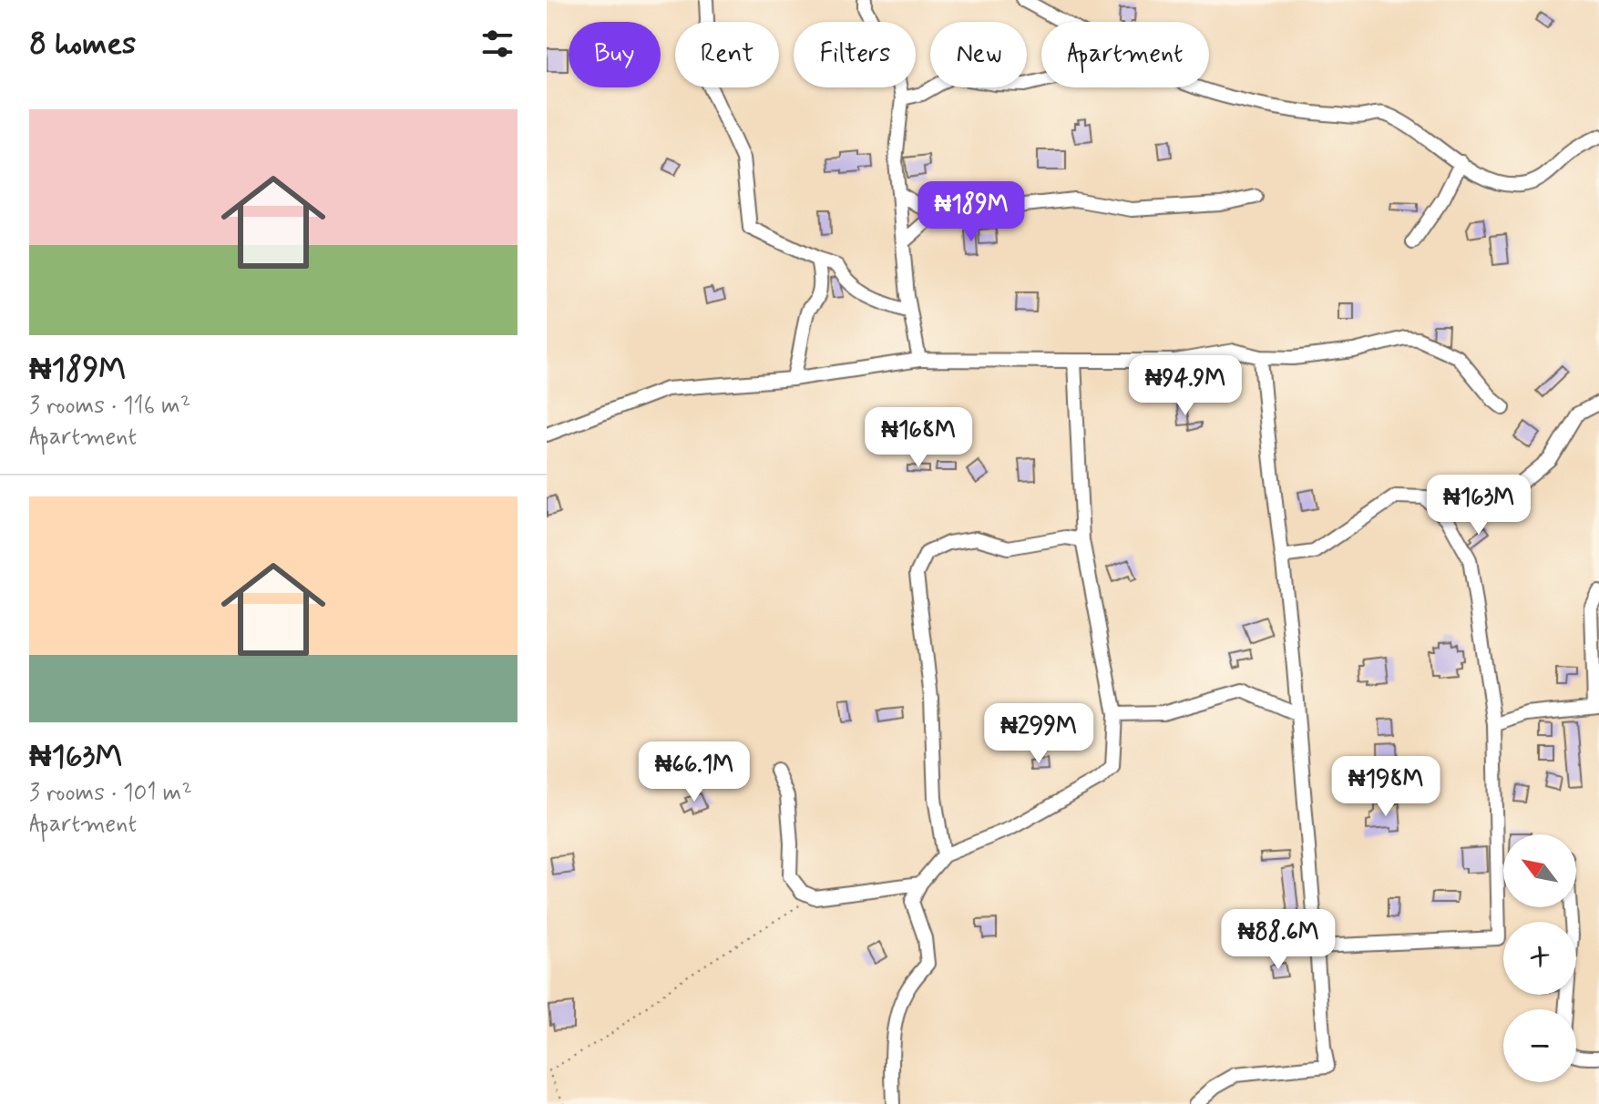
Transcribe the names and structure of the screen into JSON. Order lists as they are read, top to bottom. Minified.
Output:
{"north":"top left","page":{"heading":"8 homes","chip":["Buy","Rent","Filters","New","Apartment"],"list":[{"name":"₦189M","note":"3 rooms · 116 m² · Apartment"},{"name":"₦163M","note":"3 rooms · 101 m² · Apartment"}],"price":["₦189M","₦94.9M","₦168M","₦163M","₦299M","₦66.1M","₦198M","₦88.6M"],"map_buttons":["+","−"]}}
